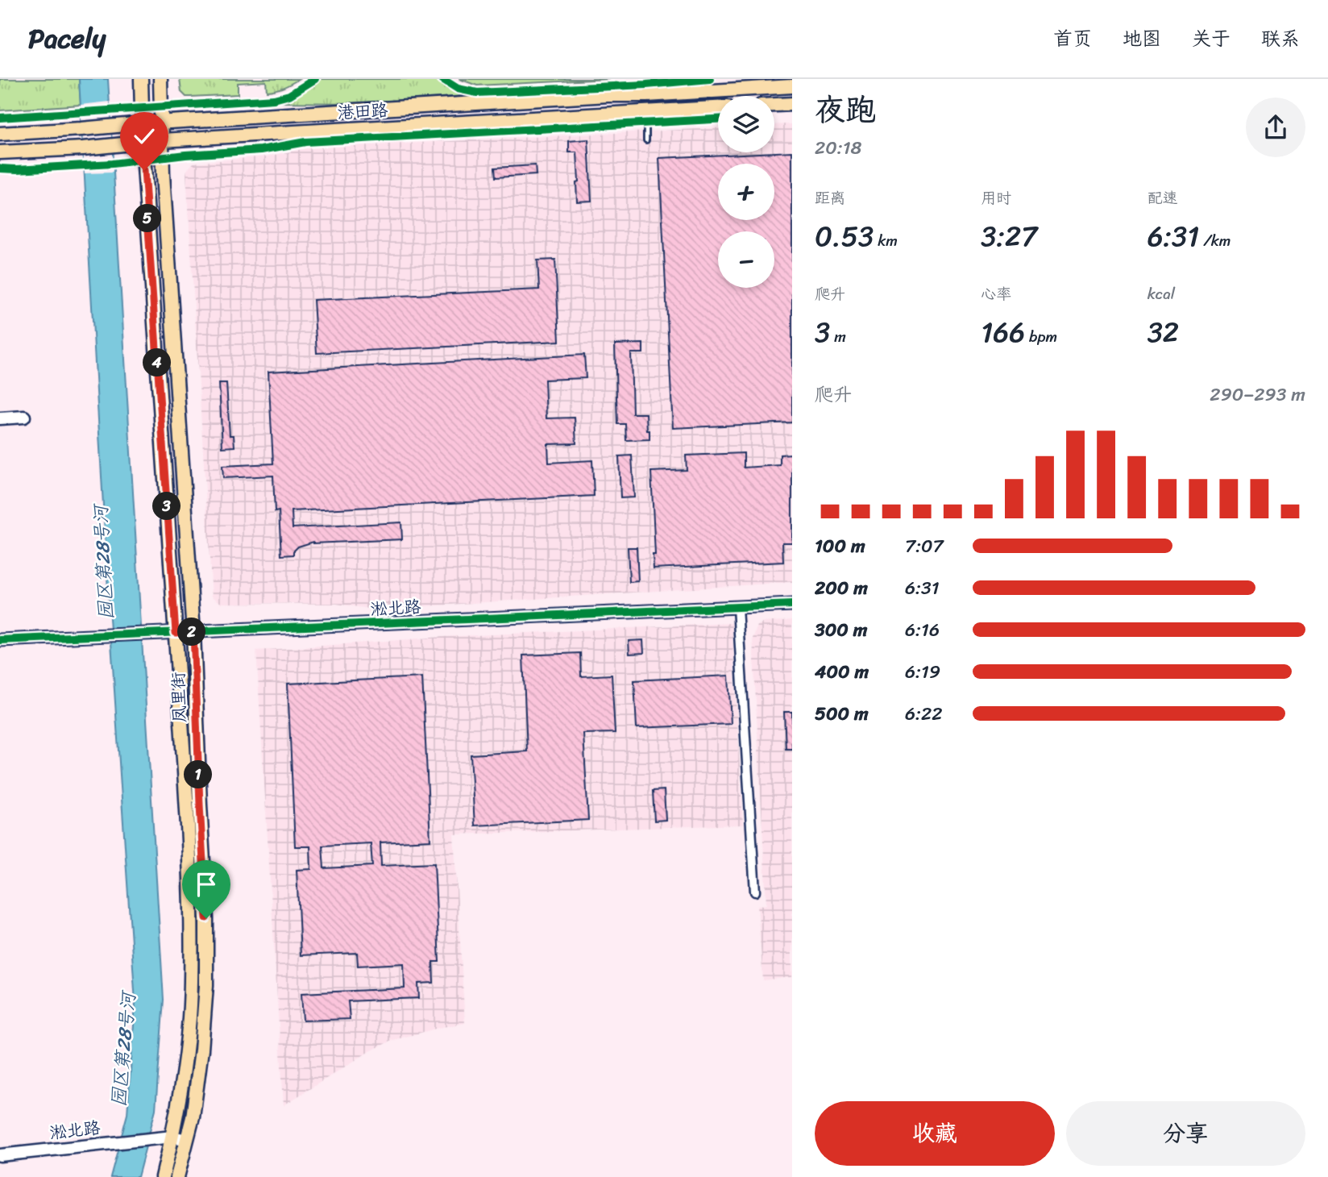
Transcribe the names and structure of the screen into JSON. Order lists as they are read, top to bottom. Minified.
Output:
{"streets":{"main road":["港田路","凤里街"],"street":["淞北路"]},"crossings":[["港田路","凤里街"],["淞北路","凤里街"]],"water":["园区第28号河"],"page":{"header":"Pacely","nav":["首页","地图","关于","联系"],"heading":["夜跑","20:18"],"map_buttons":["+","−"],"stats":[["距离","0.53 km"],["用时","3:27"],["配速","6:31 /km"],["爬升","3 m"],["心率","166 bpm"],["kcal","32"]],"pins":["5","4","3","2","1"],"chart":["爬升","290–293 m"],"list":[{"name":"100 m","note":"7:07"},{"name":"200 m","note":"6:31"},{"name":"300 m","note":"6:16"},{"name":"400 m","note":"6:19"},{"name":"500 m","note":"6:22"}],"buttons":["收藏","分享"]}}
